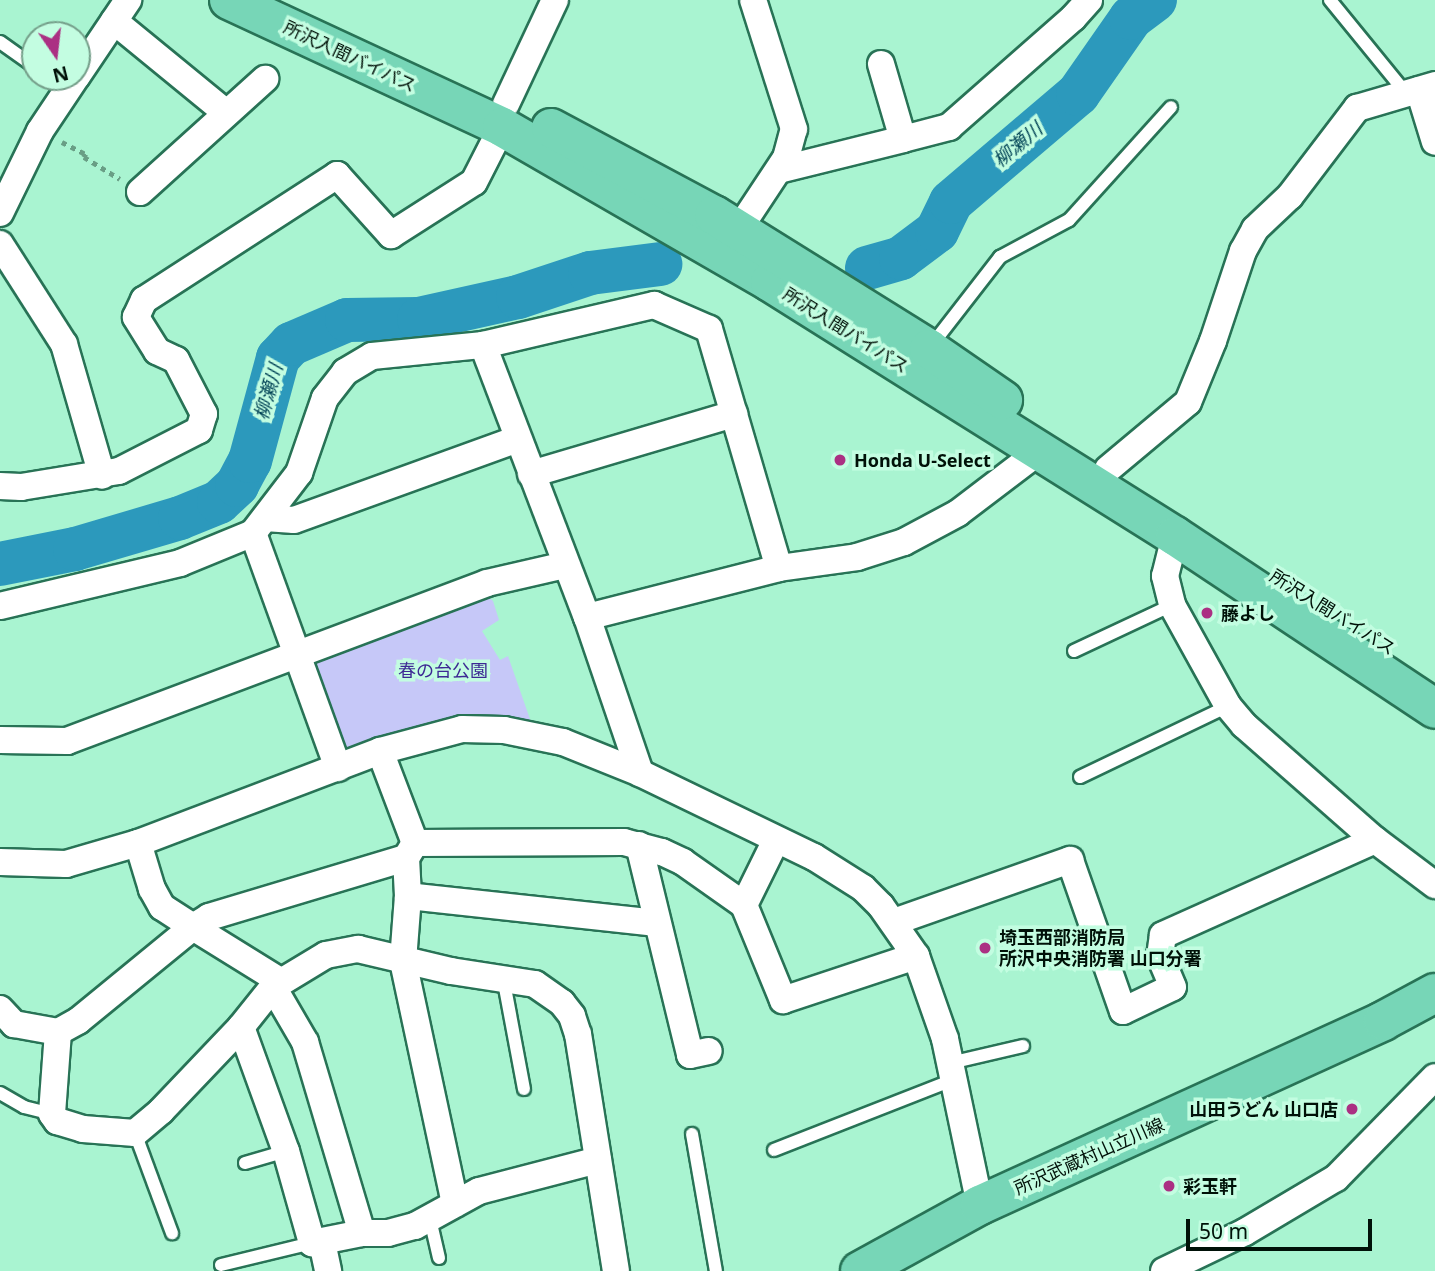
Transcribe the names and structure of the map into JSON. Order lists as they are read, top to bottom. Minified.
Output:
{"streets":{"main road":["所沢入間バイパス","所沢武蔵村山立川線"]},"water":["柳瀬川"],"parks":["春の台公園"],"places":["Honda U-Select","藤よし","埼玉西部消防局 所沢中央消防署 山口分署","山田うどん 山口店","彩玉軒"],"scale_bar":"50 m","north":"bottom"}
